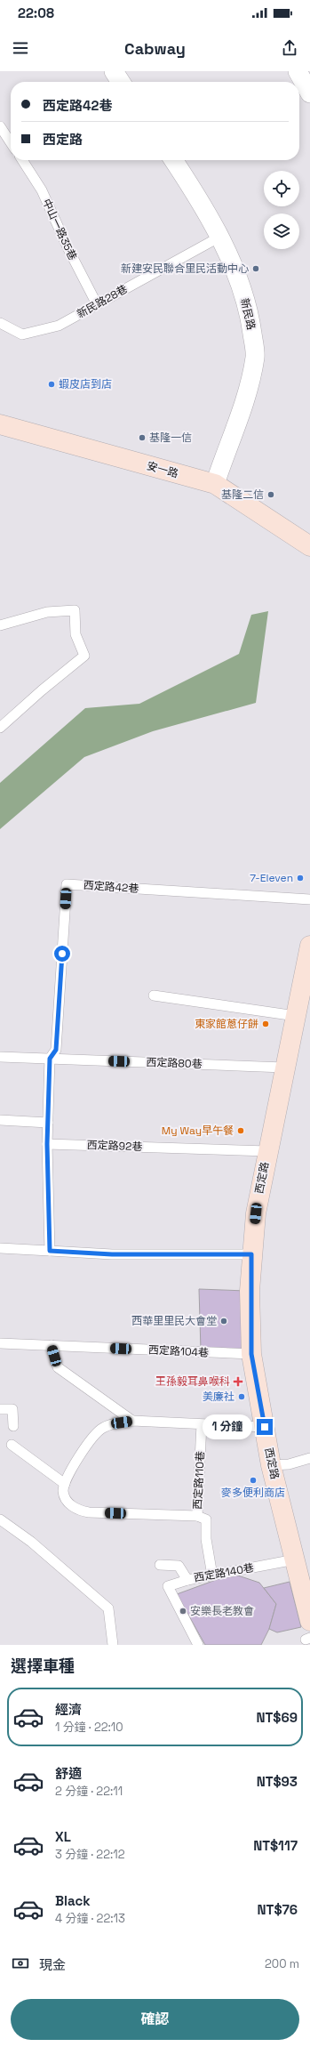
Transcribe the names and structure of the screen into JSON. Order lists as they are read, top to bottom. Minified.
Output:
{"streets":{"street":["新民路","安一路","西定路"],"lane":["中山一路35巷","新民路28巷","西定路42巷","西定路80巷","西定路92巷","西定路104巷","西定路110巷","西定路140巷"]},"crossings":[["中山一路35巷","新民路28巷"],["新民路28巷","新民路"],["新民路","安一路"],["西定路42巷","西定路80巷"],["西定路80巷","西定路"],["西定路92巷","西定路"],["西定路","西定路104巷"],["西定路","西定路140巷"]],"places":{"other":["新建安民聯合里民活動中心","蝦皮店到店","基隆一信","基隆二信","7-Eleven","東家館蔥仔餅","My Way早午餐","西華里里民大會堂","美廉社","麥多便利商店","安樂長老教會"],"health":["王孫毅耳鼻喉科"]},"page":{"status":"22:08","header":"Cabway","banner":["西定路42巷","西定路"],"bubble":"1 分鐘","heading":"選擇車種","list":[{"name":"經濟","note":"1 分鐘 · 22:10","value":"NT$69"},{"name":"舒適","note":"2 分鐘 · 22:11","value":"NT$93"},{"name":"XL","note":"3 分鐘 · 22:12","value":"NT$117"},{"name":"Black","note":"4 分鐘 · 22:13","value":"NT$76"}],"pay":["現金","200 m"],"buttons":"確認"}}
